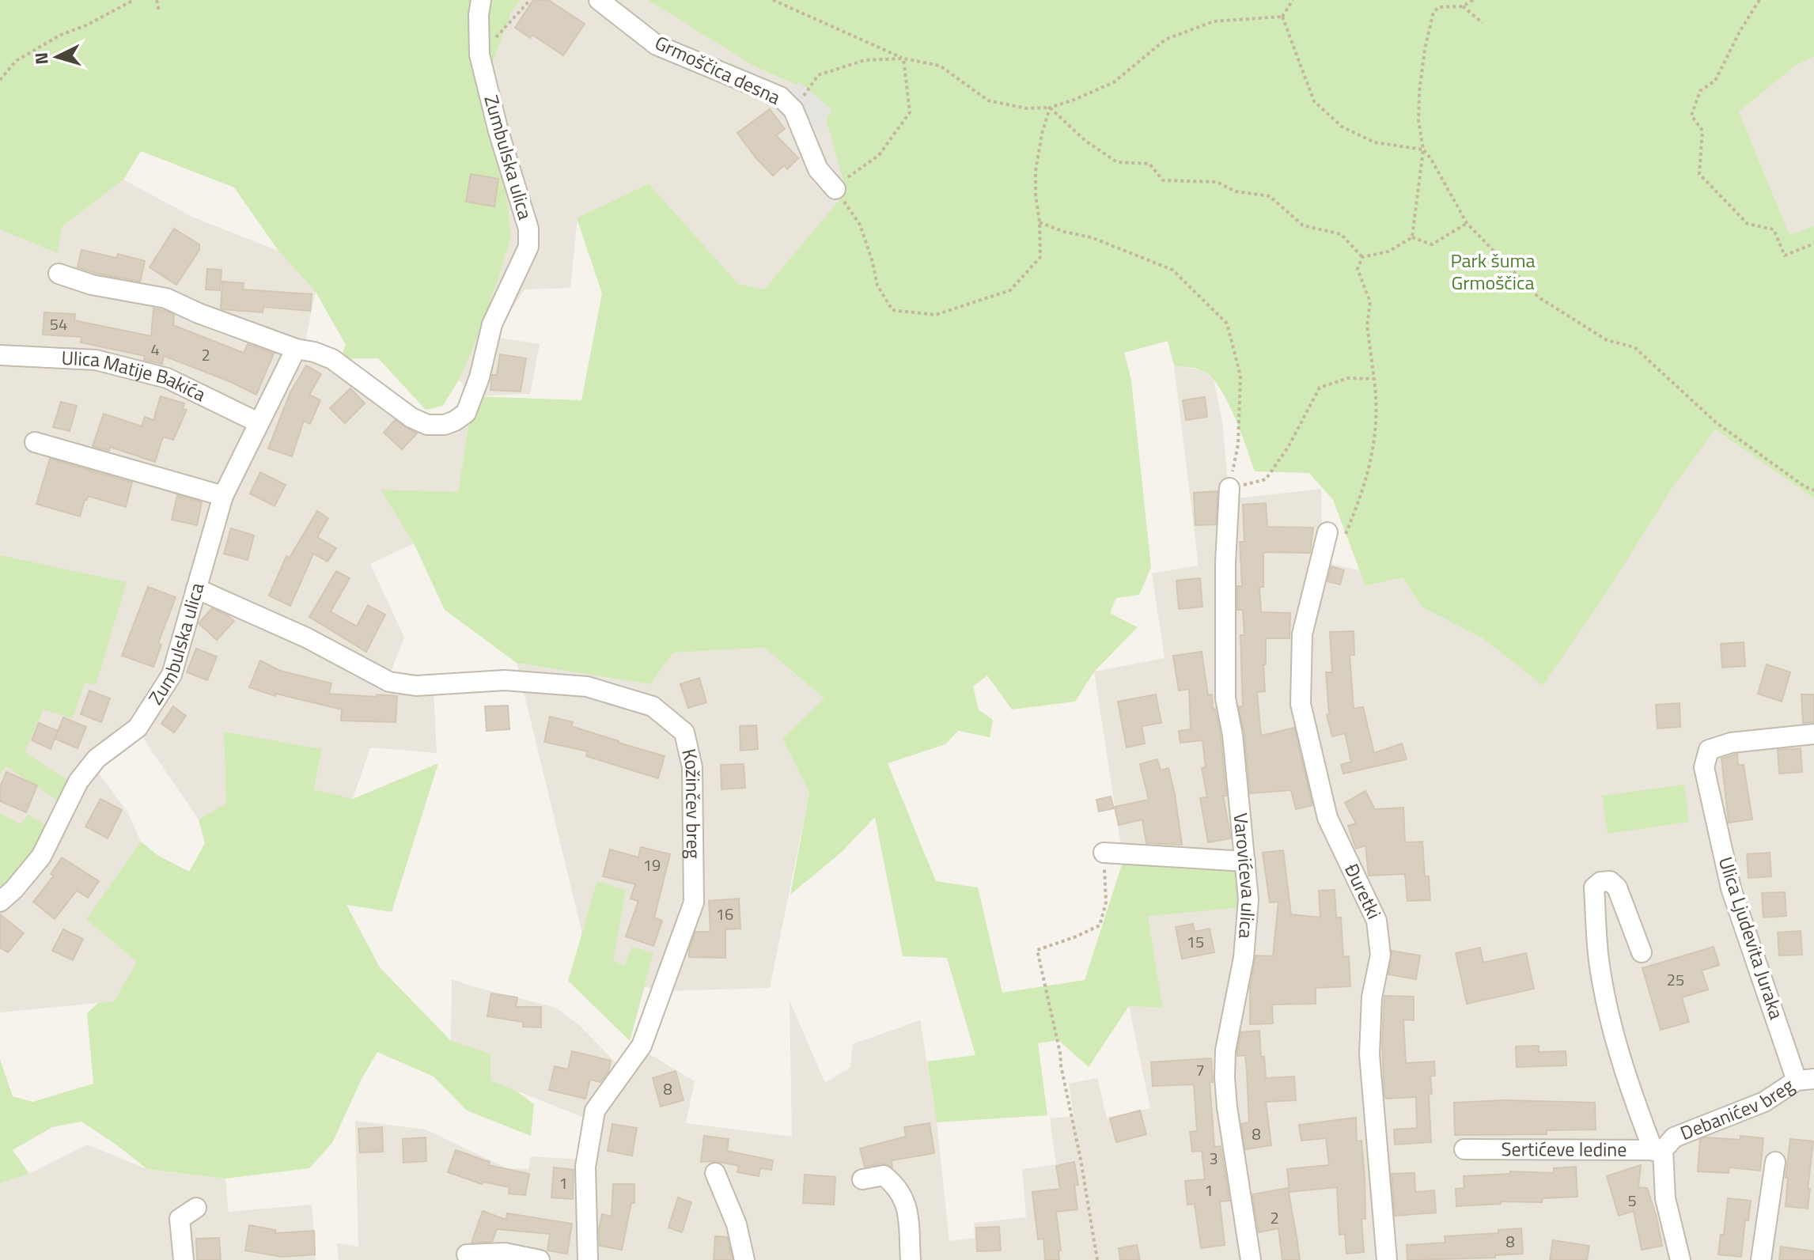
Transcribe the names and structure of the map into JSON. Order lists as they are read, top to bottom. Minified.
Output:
{"streets":{"street":["Grmoščica desna","Zumbulska ulica","Ulica Matije Bakića","Kožinčev breg","Varovićeva ulica","Đuretki","Ulica Ljudevita Juraka","Debanićev breg","Sertićeve ledine"]},"crossings":[["Zumbulska ulica","Ulica Matije Bakića"],["Zumbulska ulica","Kožinčev breg"],["Ulica Ljudevita Juraka","Debanićev breg"],["Debanićev breg","Sertićeve ledine"]],"parks":["Park šuma Grmoščica"],"house_numbers":["54","4","2","19","16","15","25","7","8","8","3","1","1","5","2","8"],"north":"left"}
